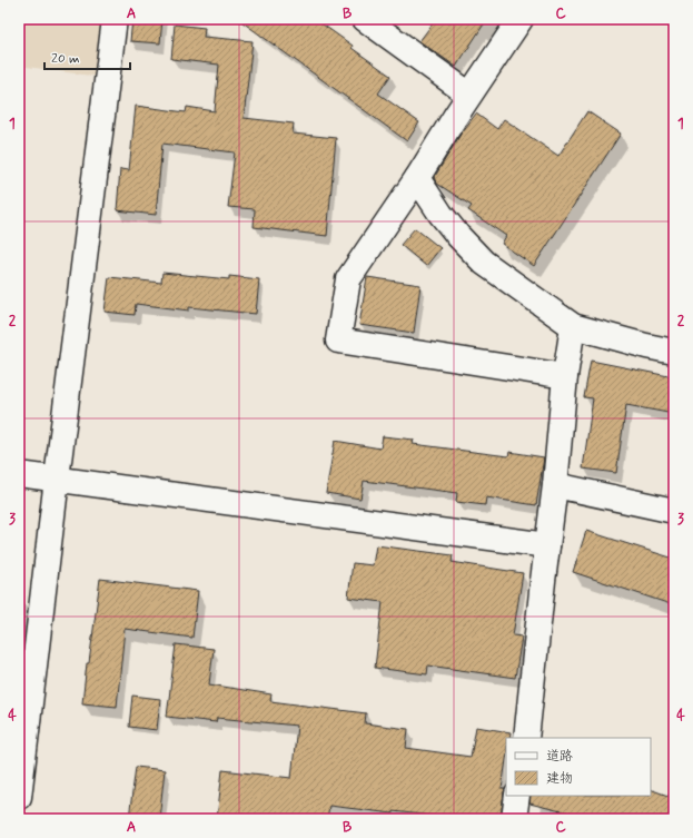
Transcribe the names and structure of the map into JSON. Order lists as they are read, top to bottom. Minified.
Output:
{"legend":["道路","建物"],"scale_bar":"20 m","grid":{"columns":["A","B","C"],"rows":["1","2","3","4"]}}
